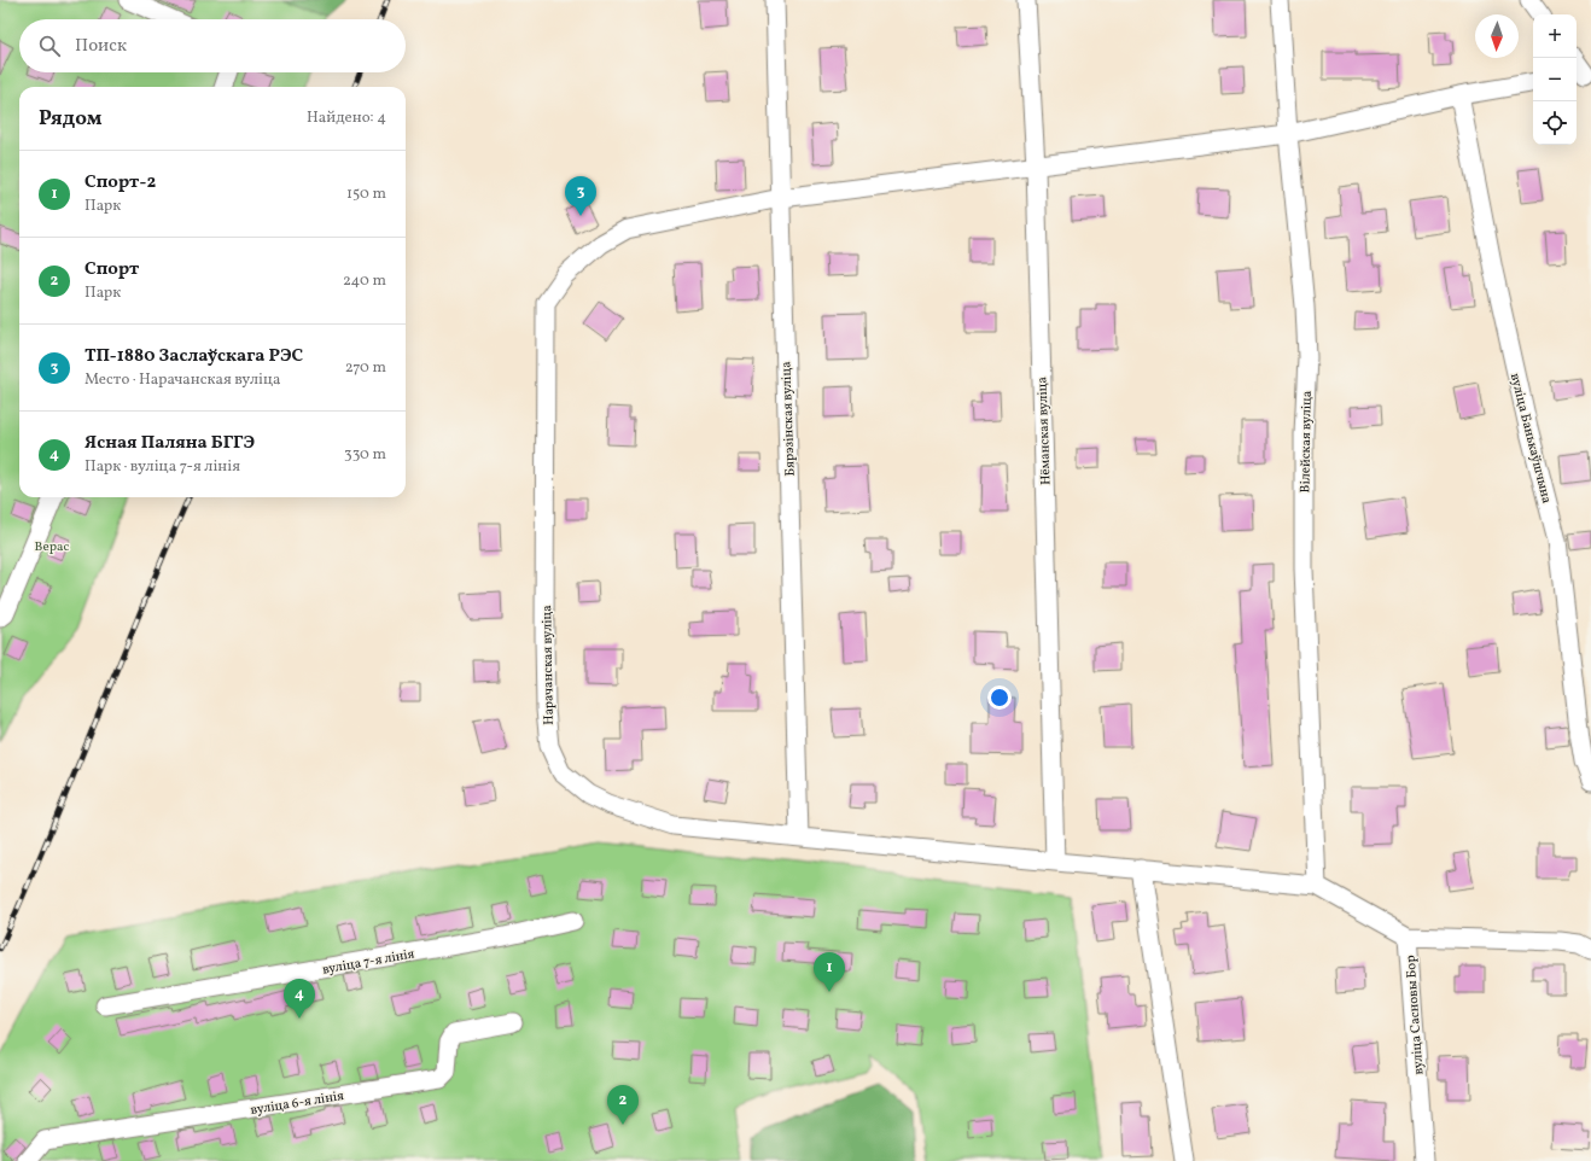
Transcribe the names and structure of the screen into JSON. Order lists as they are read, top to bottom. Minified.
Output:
{"streets":{"street":["Бярэзінская вуліца","Нёманская вуліца","вуліца Банькаўшчына","Вілейская вуліца","Нарачанская вуліца","вуліца 7-я лінія","вуліца Сасновы Бор","вуліца 6-я лінія"]},"crossings":[["Бярэзінская вуліца","Нарачанская вуліца"],["Нёманская вуліца","Нарачанская вуліца"],["Вілейская вуліца","Нарачанская вуліца"]],"parks":["Верас"],"north":"bottom","page":{"map_buttons":["+","−"],"search":"Поиск","heading":["Рядом","Найдено: 4"],"list":[{"mark":"1","name":"Спорт-2","note":"Парк","value":"150 m"},{"mark":"2","name":"Спорт","note":"Парк","value":"240 m"},{"mark":"3","name":"ТП-1880 Заслаўскага РЭС","note":"Место · Нарачанская вуліца","value":"270 m"},{"mark":"4","name":"Ясная Паляна БГГЭ","note":"Парк · вуліца 7-я лінія","value":"330 m"}],"pins":["3","1","4","2"]}}
